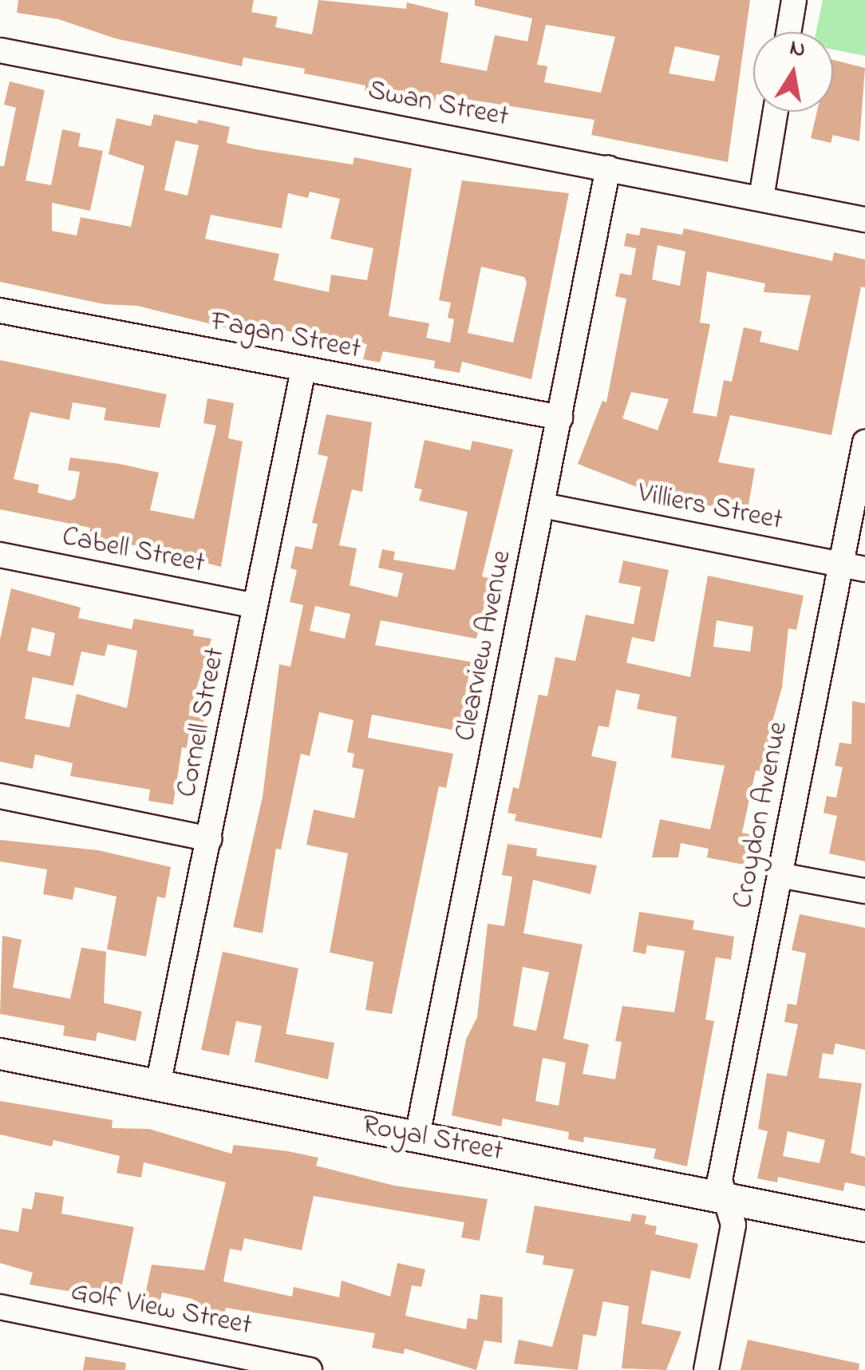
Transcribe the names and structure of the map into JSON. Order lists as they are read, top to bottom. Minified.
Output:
{"streets":{"main road":["Royal Street"],"street":["Swan Street","Fagan Street","Villiers Street","Cabell Street","Clearview Avenue","Cornell Street","Croydon Avenue","Golf View Street"]},"crossings":[["Swan Street","Clearview Avenue"],["Fagan Street","Clearview Avenue"],["Fagan Street","Cornell Street"],["Villiers Street","Clearview Avenue"],["Villiers Street","Croydon Avenue"],["Cabell Street","Cornell Street"],["Clearview Avenue","Royal Street"],["Cornell Street","Royal Street"],["Croydon Avenue","Royal Street"]],"north":"top"}
